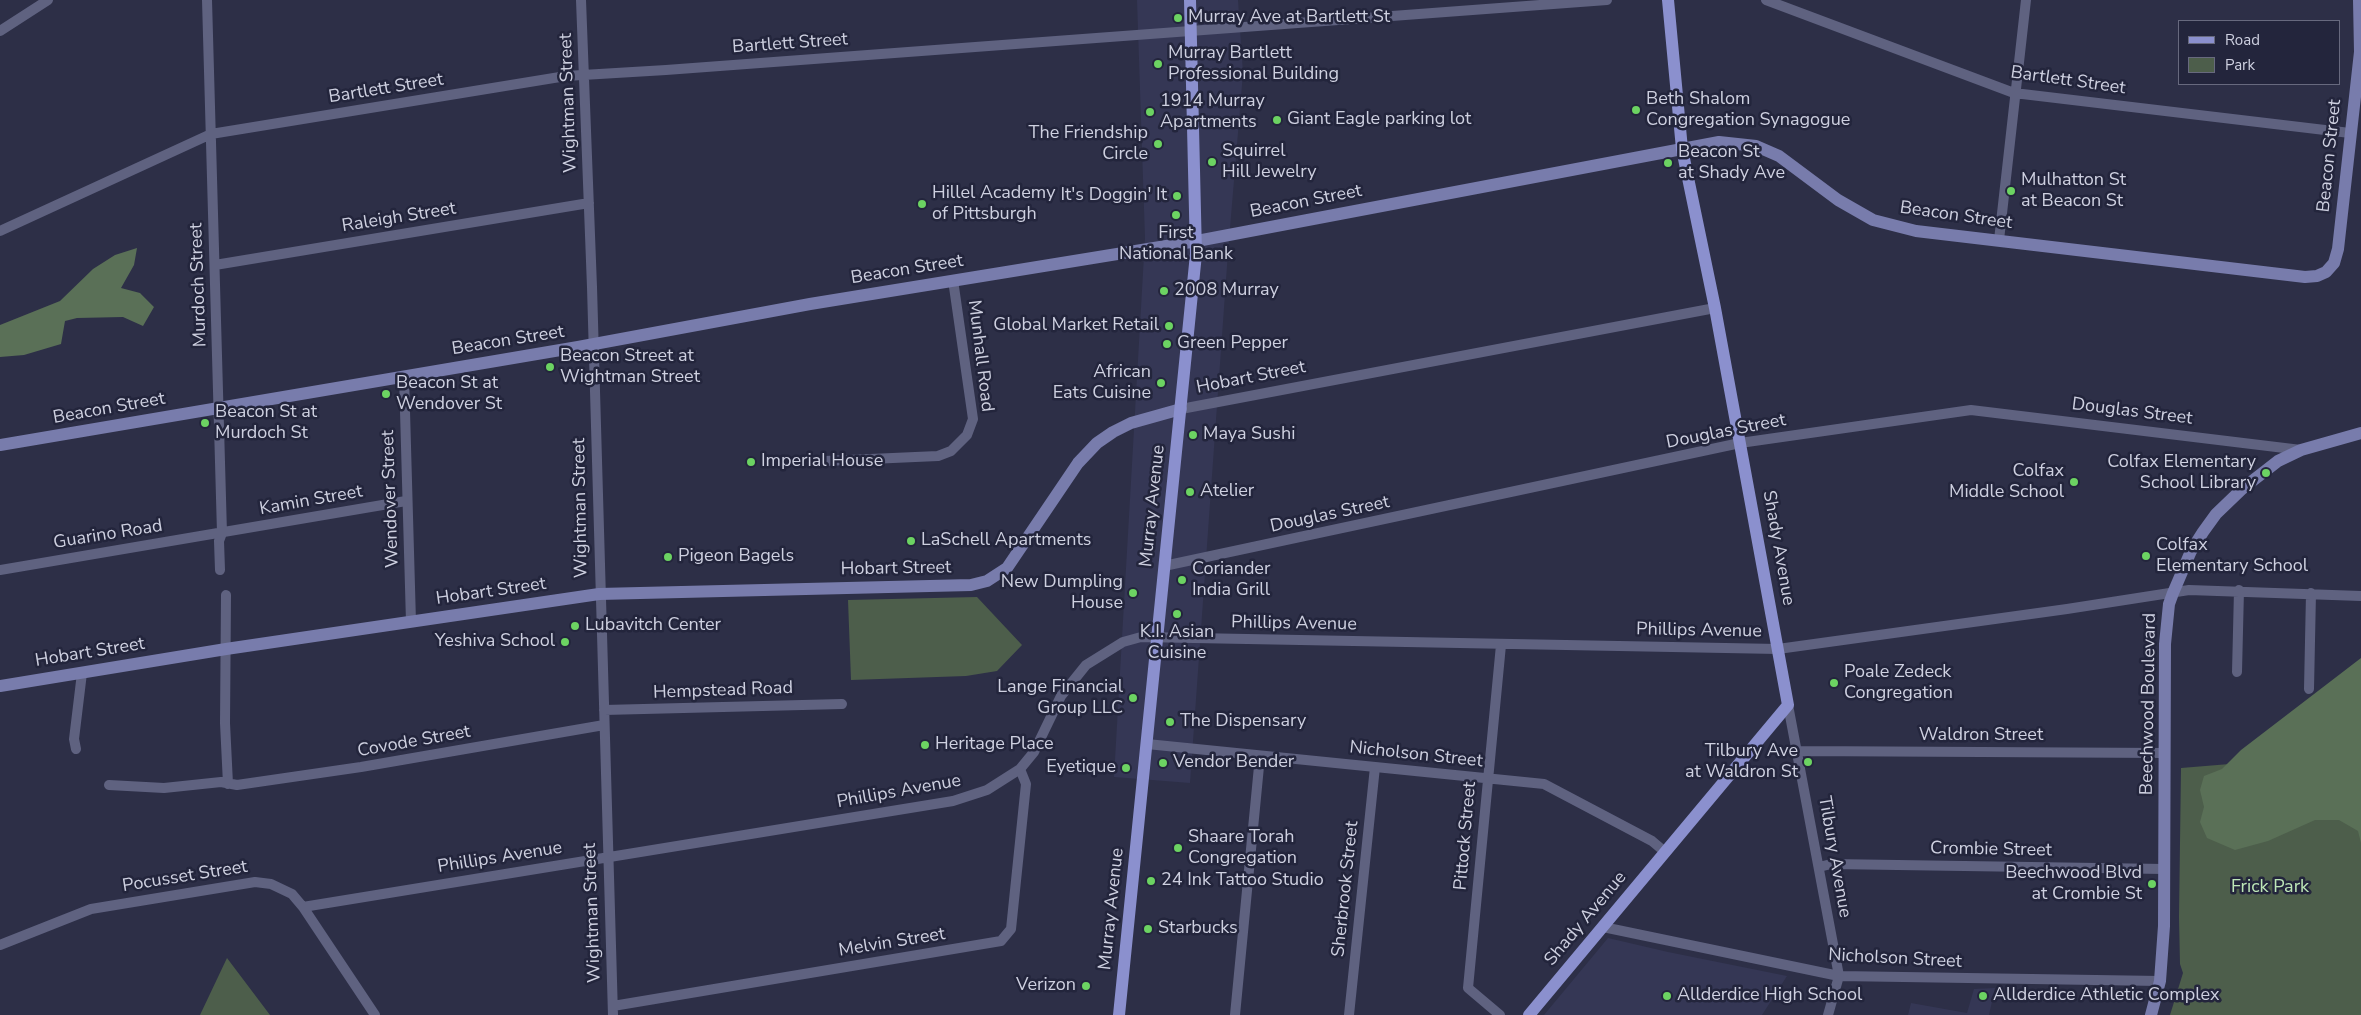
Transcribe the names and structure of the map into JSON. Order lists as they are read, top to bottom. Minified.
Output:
{"streets":{"main road":["Beacon Street","Hobart Street","Murray Avenue","Shady Avenue","Beechwood Boulevard"],"street":["Bartlett Street","Wightman Street","Raleigh Street","Murdoch Street","Munhall Road","Douglas Street","Wendover Street","Kamin Street","Guarino Road","Phillips Avenue","Hempstead Road","Waldron Street","Covode Street","Nicholson Street","Pittock Street","Crombie Street","Tilbury Avenue","Pocusset Street","Sherbrook Street","Melvin Street"]},"crossings":[["Bartlett Street","Wightman Street"],["Bartlett Street","Beacon Street"],["Bartlett Street","Murdoch Street"],["Bartlett Street","Murray Avenue"],["Wightman Street","Beacon Street"],["Wightman Street","Raleigh Street"],["Wightman Street","Hobart Street"],["Wightman Street","Phillips Avenue"],["Wightman Street","Hempstead Road"],["Wightman Street","Covode Street"],["Wightman Street","Melvin Street"],["Beacon Street","Murdoch Street"],["Beacon Street","Munhall Road"],["Beacon Street","Wendover Street"],["Beacon Street","Murray Avenue"],["Beacon Street","Shady Avenue"],["Raleigh Street","Murdoch Street"],["Murdoch Street","Kamin Street"],["Murdoch Street","Guarino Road"],["Hobart Street","Wendover Street"],["Hobart Street","Murray Avenue"],["Hobart Street","Shady Avenue"],["Douglas Street","Murray Avenue"],["Douglas Street","Shady Avenue"],["Douglas Street","Beechwood Boulevard"],["Wendover Street","Kamin Street"],["Kamin Street","Guarino Road"],["Murray Avenue","Phillips Avenue"],["Murray Avenue","Nicholson Street"],["Shady Avenue","Phillips Avenue"],["Shady Avenue","Nicholson Street"],["Shady Avenue","Tilbury Avenue"],["Phillips Avenue","Beechwood Boulevard"],["Phillips Avenue","Pittock Street"],["Phillips Avenue","Pocusset Street"],["Phillips Avenue","Melvin Street"],["Beechwood Boulevard","Waldron Street"],["Beechwood Boulevard","Nicholson Street"],["Beechwood Boulevard","Crombie Street"],["Waldron Street","Tilbury Avenue"],["Nicholson Street","Pittock Street"],["Nicholson Street","Tilbury Avenue"],["Nicholson Street","Sherbrook Street"],["Crombie Street","Tilbury Avenue"]],"parks":["Frick Park"],"places":["Murray Ave at Bartlett St","Murray Bartlett Professional Building","Beth Shalom Congregation Synagogue","1914 Murray Apartments","Giant Eagle parking lot","The Friendship Circle","Squirrel Hill Jewelry","Beacon St at Shady Ave","Mulhatton St at Beacon St","It's Doggin' It","Hillel Academy of Pittsburgh","First National Bank","2008 Murray","Global Market Retail","Green Pepper","Beacon Street at Wightman Street","African Eats Cuisine","Beacon St at Wendover St","Beacon St at Murdoch St","Maya Sushi","Imperial House","Colfax Elementary School Library","Colfax Middle School","Atelier","LaSchell Apartments","Colfax Elementary School","Pigeon Bagels","Coriander India Grill","New Dumpling House","K.I. Asian Cuisine","Lubavitch Center","Yeshiva School","Poale Zedeck Congregation","Lange Financial Group LLC","The Dispensary","Heritage Place","Tilbury Ave at Waldron St","Vendor Bender","Eyetique","Shaare Torah Congregation","24 Ink Tattoo Studio","Beechwood Blvd at Crombie St","Starbucks","Verizon","Allderdice High School","Allderdice Athletic Complex"],"legend":["Road","Park"]}
